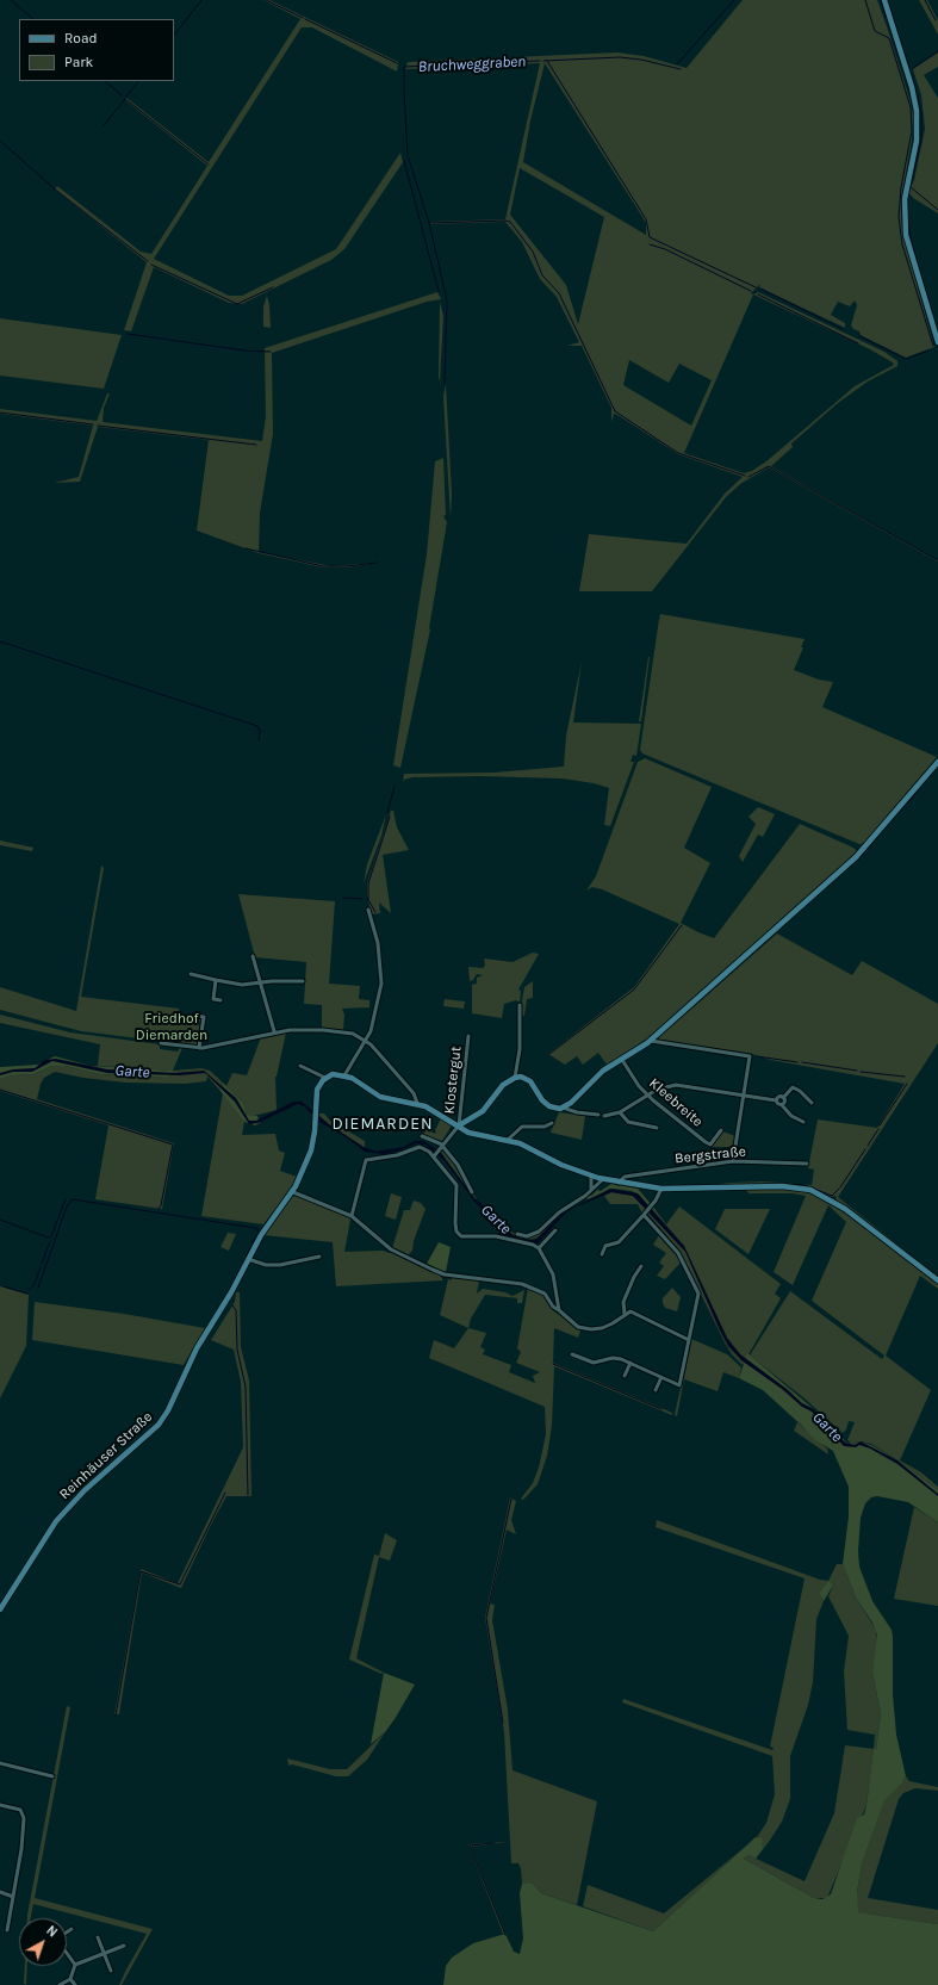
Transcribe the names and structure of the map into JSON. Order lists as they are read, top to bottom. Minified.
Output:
{"streets":{"street":["Klostergut","Kleebreite","Bergstraße","Reinhäuser Straße"]},"districts":["DIEMARDEN"],"water":["Bruchweggraben","Garte"],"parks":["Friedhof Diemarden"],"legend":["Road","Park"],"north":"top right"}
